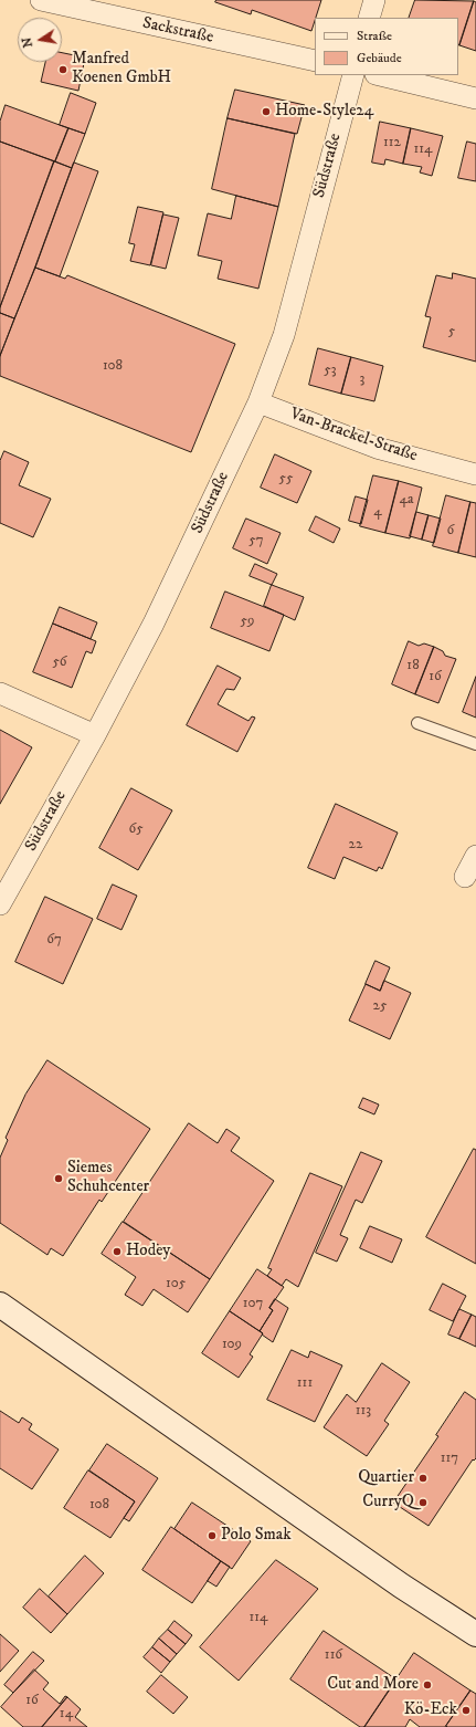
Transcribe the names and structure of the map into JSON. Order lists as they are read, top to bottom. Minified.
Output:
{"streets":{"street":["Sackstraße","Südstraße","Van-Brackel-Straße"]},"crossings":[["Südstraße","Van-Brackel-Straße"]],"places":["Manfred Koenen GmbH","Home-Style24","Siemes Schuhcenter","Hodey","Quartier","CurryQ","Polo Smak","Cut and More","Kö-Eck"],"house_numbers":["112","114","5","108","53","3","55","4a","4","6","57","59","56","18","16","65","22","67","25","105","107","109","111","113","117","108","114","116","16","14"],"legend":["Straße","Gebäude"],"north":"left"}
